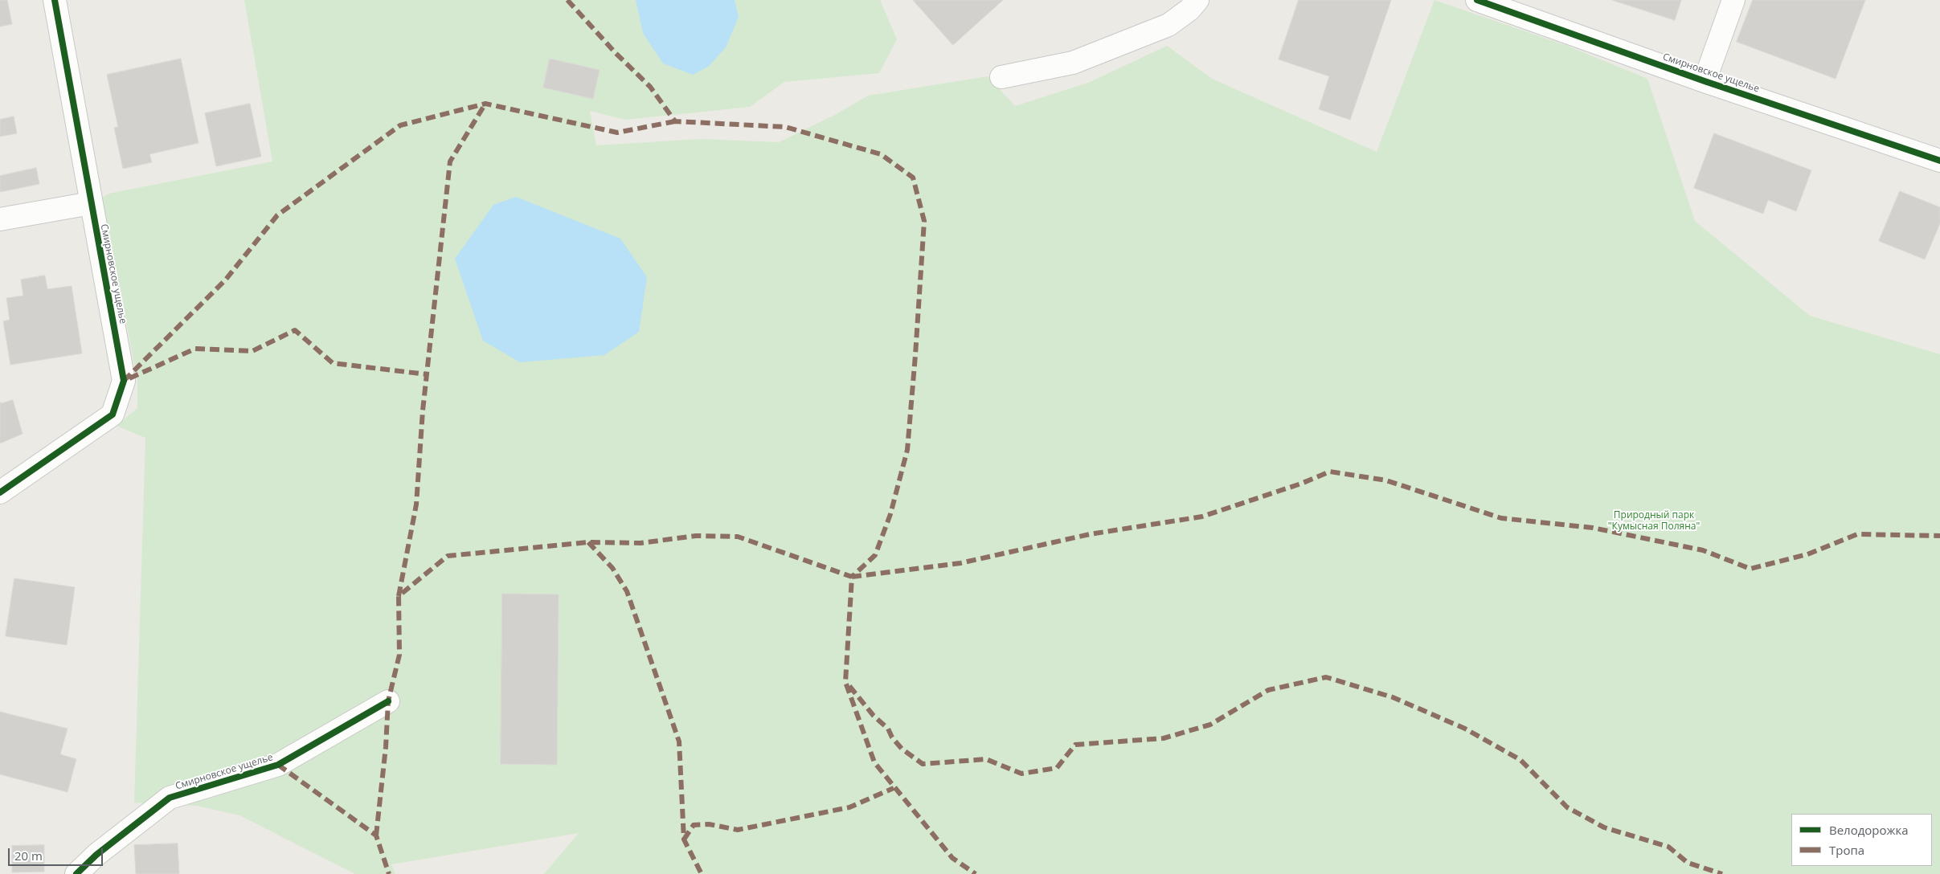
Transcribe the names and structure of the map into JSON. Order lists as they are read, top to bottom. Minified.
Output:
{"streets":{"street":["Смирновское ущелье"]},"parks":["Природный парк \"Кумысная Поляна\""],"legend":["Велодорожка","Тропа"],"scale_bar":"20 m"}
